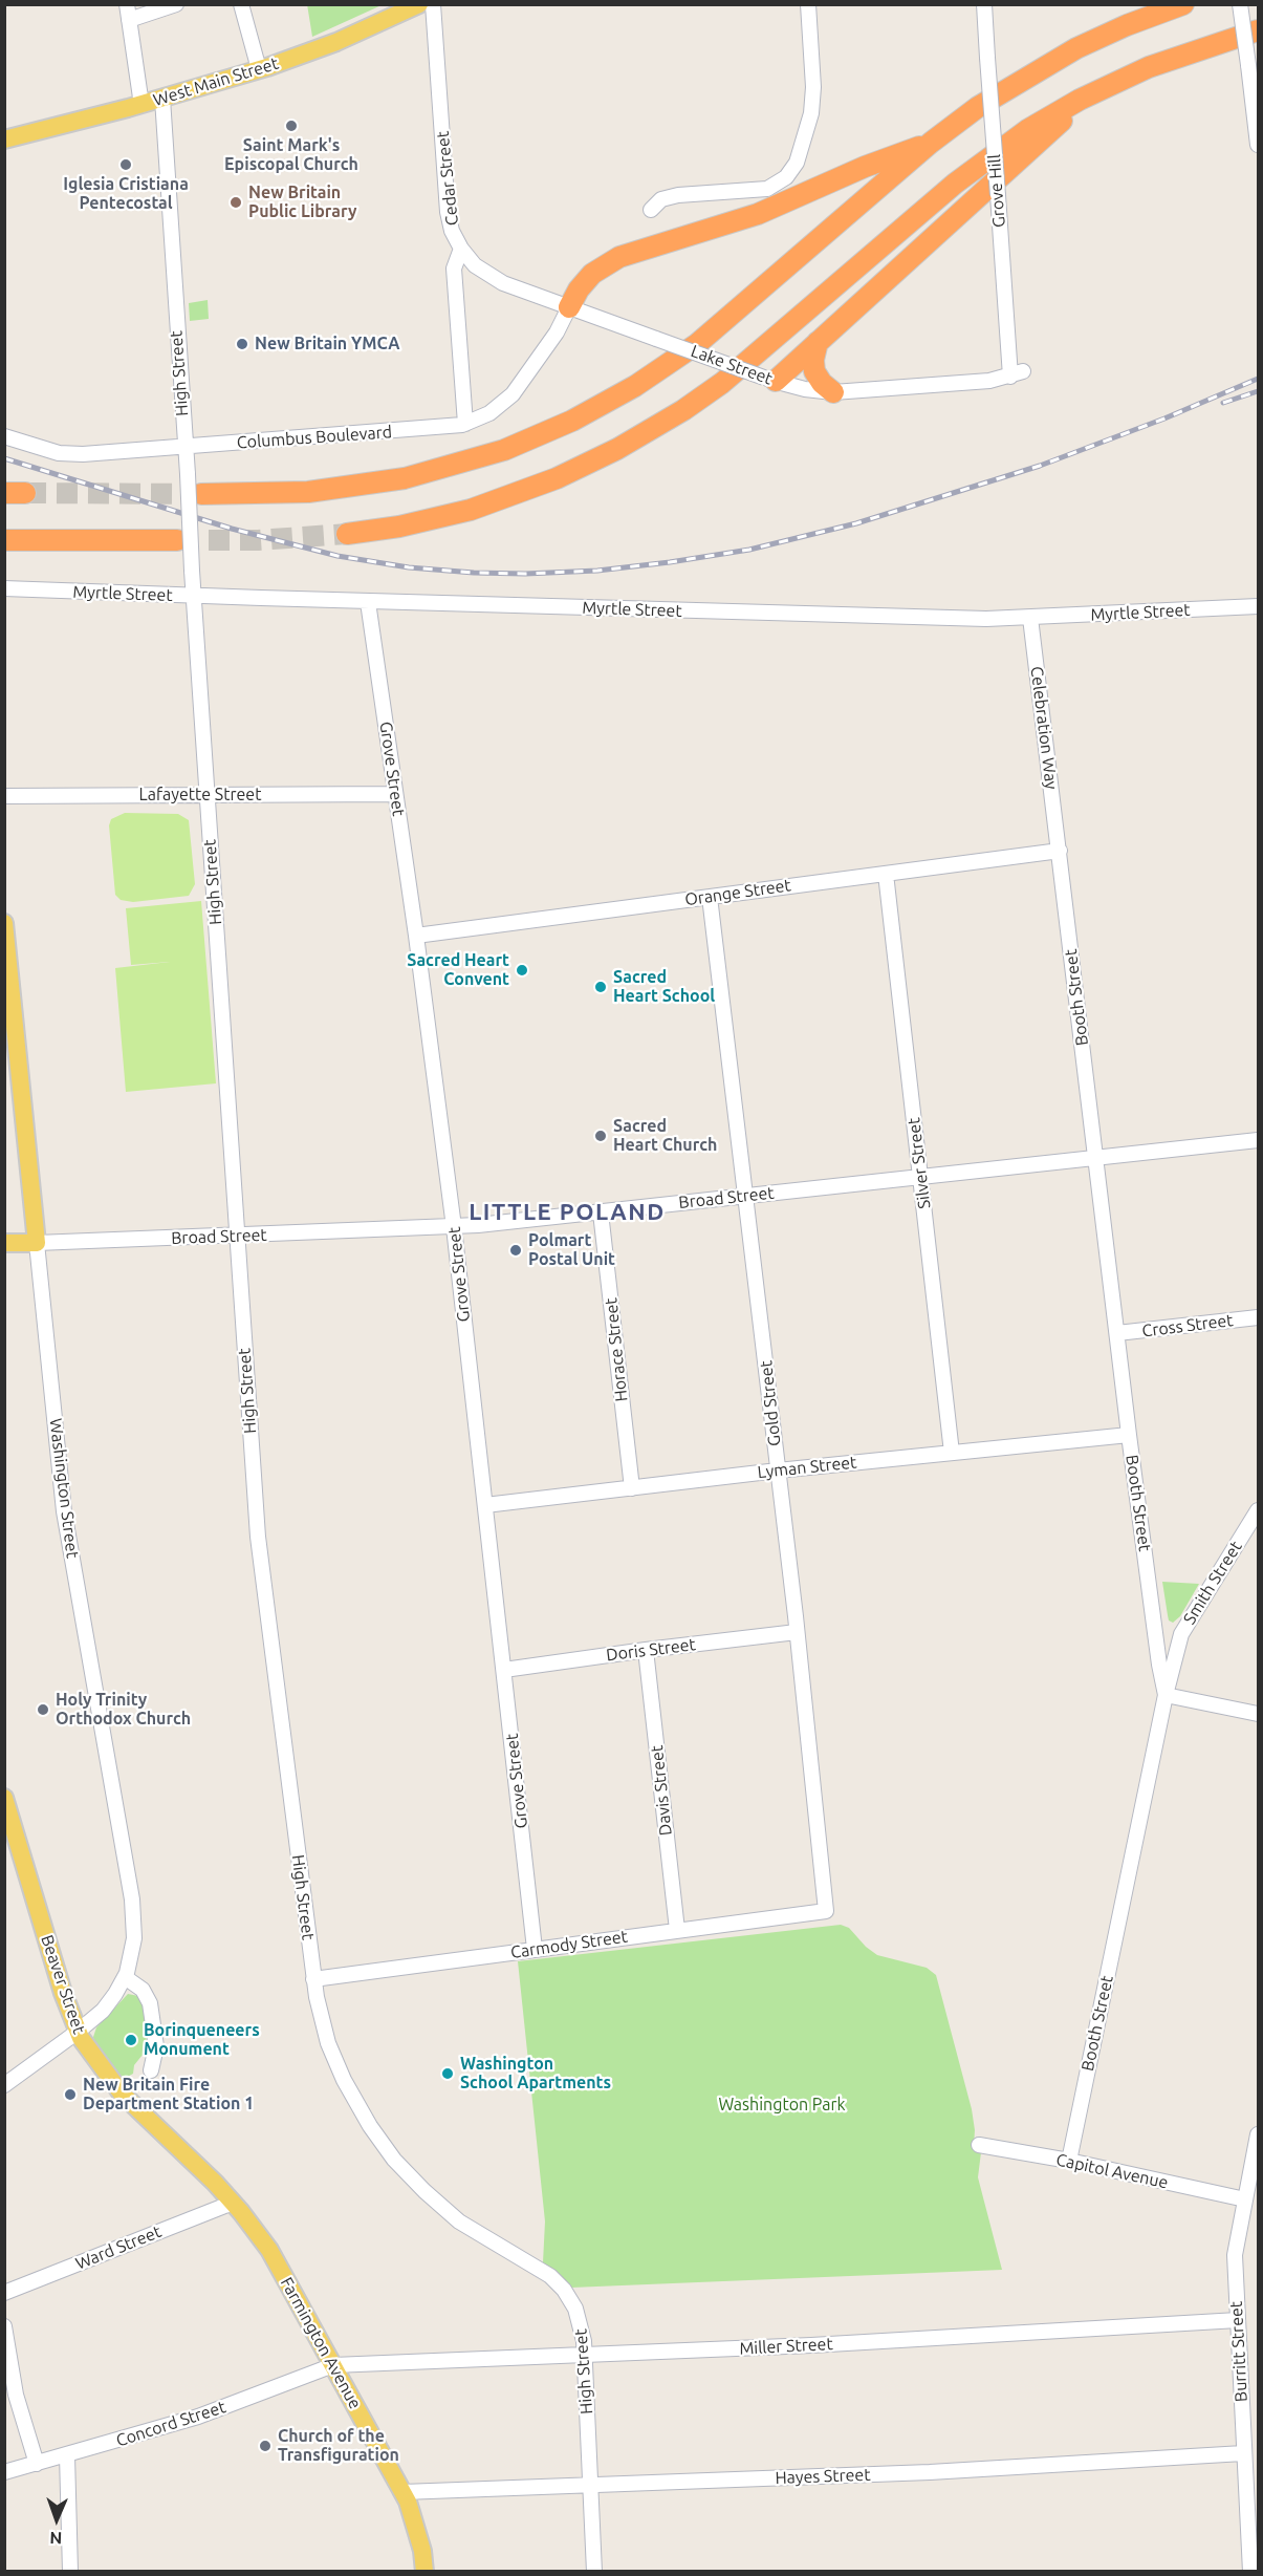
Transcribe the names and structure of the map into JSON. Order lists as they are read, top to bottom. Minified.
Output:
{"streets":{"main road":["West Main Street","Broad Street","Washington Street","Beaver Street","Farmington Avenue"],"street":["Cedar Street","Grove Hill","Lake Street","High Street","Columbus Boulevard","Myrtle Street","Celebration Way","Grove Street","Lafayette Street","Orange Street","Booth Street","Silver Street","Cross Street","Horace Street","Gold Street","Lyman Street","Smith Street","Doris Street","Davis Street","Carmody Street","Capitol Avenue","Ward Street","Miller Street","Burritt Street","Concord Street","Hayes Street"]},"crossings":[["West Main Street","High Street"],["Cedar Street","Lake Street"],["Cedar Street","Columbus Boulevard"],["Grove Hill","Lake Street"],["Lake Street","Columbus Boulevard"],["High Street","Columbus Boulevard"],["High Street","Myrtle Street"],["High Street","Lafayette Street"],["High Street","Broad Street"],["High Street","Carmody Street"],["High Street","Miller Street"],["High Street","Hayes Street"],["Myrtle Street","Celebration Way"],["Myrtle Street","Grove Street"],["Celebration Way","Orange Street"],["Celebration Way","Booth Street"],["Grove Street","Lafayette Street"],["Grove Street","Orange Street"],["Grove Street","Broad Street"],["Grove Street","Lyman Street"],["Grove Street","Doris Street"],["Grove Street","Carmody Street"],["Orange Street","Booth Street"],["Orange Street","Silver Street"],["Orange Street","Gold Street"],["Booth Street","Broad Street"],["Booth Street","Cross Street"],["Booth Street","Lyman Street"],["Booth Street","Smith Street"],["Booth Street","Capitol Avenue"],["Silver Street","Broad Street"],["Silver Street","Lyman Street"],["Broad Street","Horace Street"],["Broad Street","Gold Street"],["Broad Street","Washington Street"],["Horace Street","Lyman Street"],["Gold Street","Lyman Street"],["Gold Street","Doris Street"],["Gold Street","Carmody Street"],["Washington Street","Beaver Street"],["Doris Street","Davis Street"],["Davis Street","Carmody Street"],["Beaver Street","Farmington Avenue"],["Capitol Avenue","Burritt Street"],["Ward Street","Farmington Avenue"],["Farmington Avenue","Miller Street"],["Farmington Avenue","Concord Street"],["Farmington Avenue","Hayes Street"],["Miller Street","Burritt Street"],["Miller Street","Concord Street"],["Burritt Street","Hayes Street"]],"districts":["LITTLE POLAND"],"parks":["Washington Park"],"places":["Saint Mark's Episcopal Church","Iglesia Cristiana Pentecostal","New Britain Public Library","New Britain YMCA","Sacred Heart Convent","Sacred Heart School","Sacred Heart Church","Polmart Postal Unit","Holy Trinity Orthodox Church","Borinqueneers Monument","Washington School Apartments","New Britain Fire Department Station 1","Church of the Transfiguration"],"north":"bottom"}
